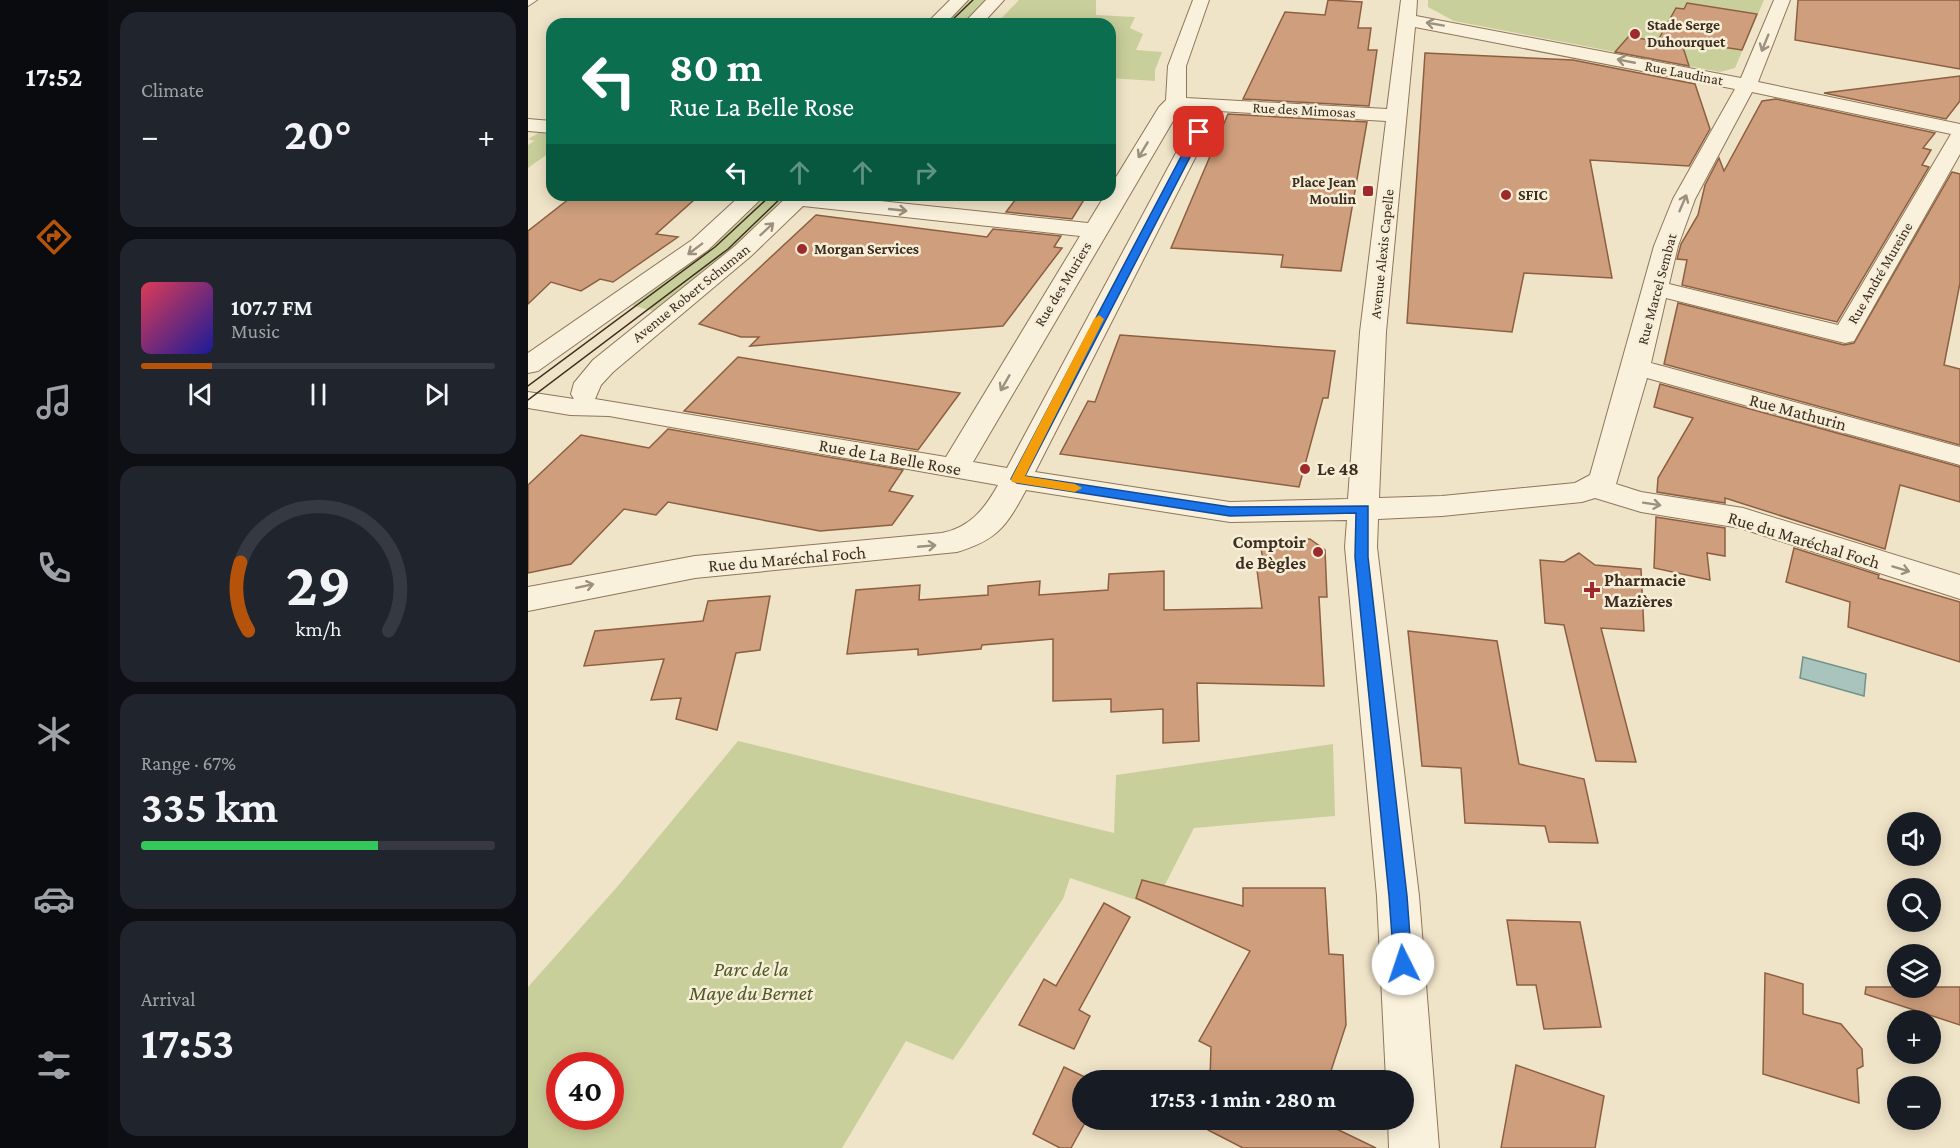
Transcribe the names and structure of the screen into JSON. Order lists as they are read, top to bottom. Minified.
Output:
{"streets":{"street":["Rue Laudinat","Rue des Mimosas","Avenue Alexis Capelle","Rue André Mureine","Rue des Muriers","Rue Marcel Sembat","Avenue Robert Schuman","Rue Mathurin","Rue de La Belle Rose","Rue du Maréchal Foch"]},"crossings":[["Rue Laudinat","Avenue Alexis Capelle"],["Rue Laudinat","Rue Marcel Sembat"],["Rue des Mimosas","Avenue Alexis Capelle"],["Avenue Alexis Capelle","Rue de La Belle Rose"],["Rue André Mureine","Rue Marcel Sembat"],["Rue des Muriers","Rue de La Belle Rose"],["Rue Marcel Sembat","Rue Mathurin"],["Rue Marcel Sembat","Rue du Maréchal Foch"],["Avenue Robert Schuman","Rue de La Belle Rose"],["Rue de La Belle Rose","Rue du Maréchal Foch"]],"one_way":["Rue Laudinat","Rue du Maréchal Foch"],"parks":["Parc de la Maye du Bernet"],"places":{"other":["Stade Serge Duhourquet","SFIC","Morgan Services","Le 48","Comptoir de Bègles"],"transit":["Place Jean Moulin"],"health":["Pharmacie Mazières"]},"page":{"tabs":"17:52","tile":["Climate",["Range · 67%","335 km"],["Arrival","17:53"]],"turn":["80 m","Rue La Belle Rose"],"heat":["−","20°","+"],"song":["107.7 FM","Music"],"map_buttons":["+","−"],"limit":"40","trip":"17:53 · 1 min · 280 m","gauge":["29","km/h"]}}
